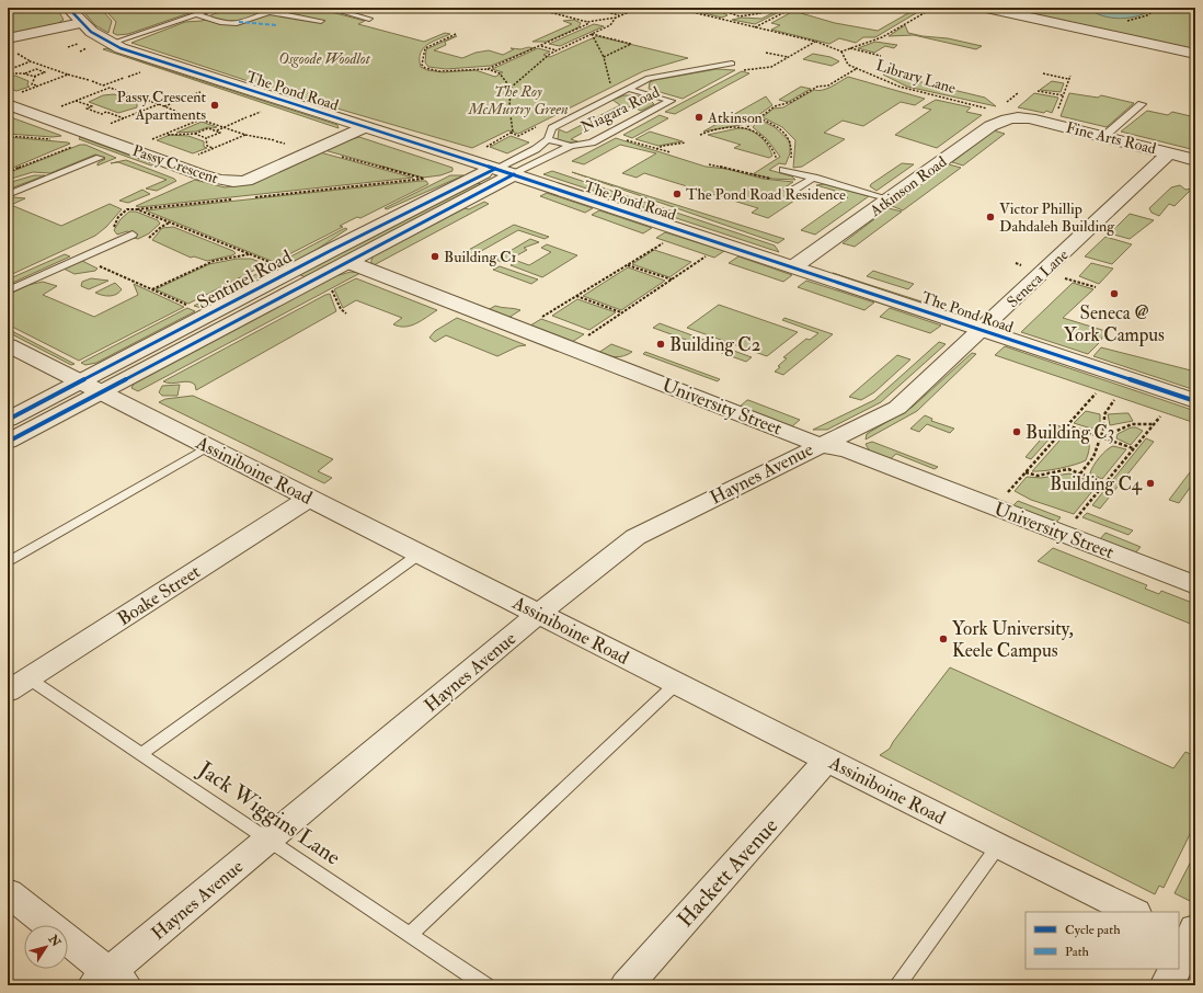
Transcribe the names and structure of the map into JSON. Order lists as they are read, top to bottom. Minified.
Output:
{"streets":{"street":["The Pond Road","Fine Arts Road","Passy Crescent","Atkinson Road","Seneca Lane","Sentinel Road","University Street","Assiniboine Road","Haynes Avenue","Boake Street","Hackett Avenue"],"lane":["Niagara Road","Jack Wiggins Lane"],"path":["Library Lane"]},"crossings":[["The Pond Road","Niagara Road"],["The Pond Road","Passy Crescent"],["The Pond Road","Atkinson Road"],["The Pond Road","Seneca Lane"],["The Pond Road","Sentinel Road"],["The Pond Road","Haynes Avenue"],["Niagara Road","Sentinel Road"],["Fine Arts Road","Atkinson Road"],["Fine Arts Road","Seneca Lane"],["Seneca Lane","Haynes Avenue"],["Sentinel Road","University Street"],["Sentinel Road","Assiniboine Road"],["University Street","Haynes Avenue"],["Assiniboine Road","Haynes Avenue"],["Assiniboine Road","Boake Street"],["Assiniboine Road","Hackett Avenue"],["Haynes Avenue","Jack Wiggins Lane"],["Boake Street","Jack Wiggins Lane"]],"parks":["Osgoode Woodlot","The Roy McMurtry Green"],"places":["Passy Crescent Apartments","Atkinson","The Pond Road Residence","Victor Phillip Dahdaleh Building","Building C1","Seneca @ York Campus","Building C2","Building C3","Building C4","York University, Keele Campus"],"legend":["Cycle path","Path"],"north":"top right"}
